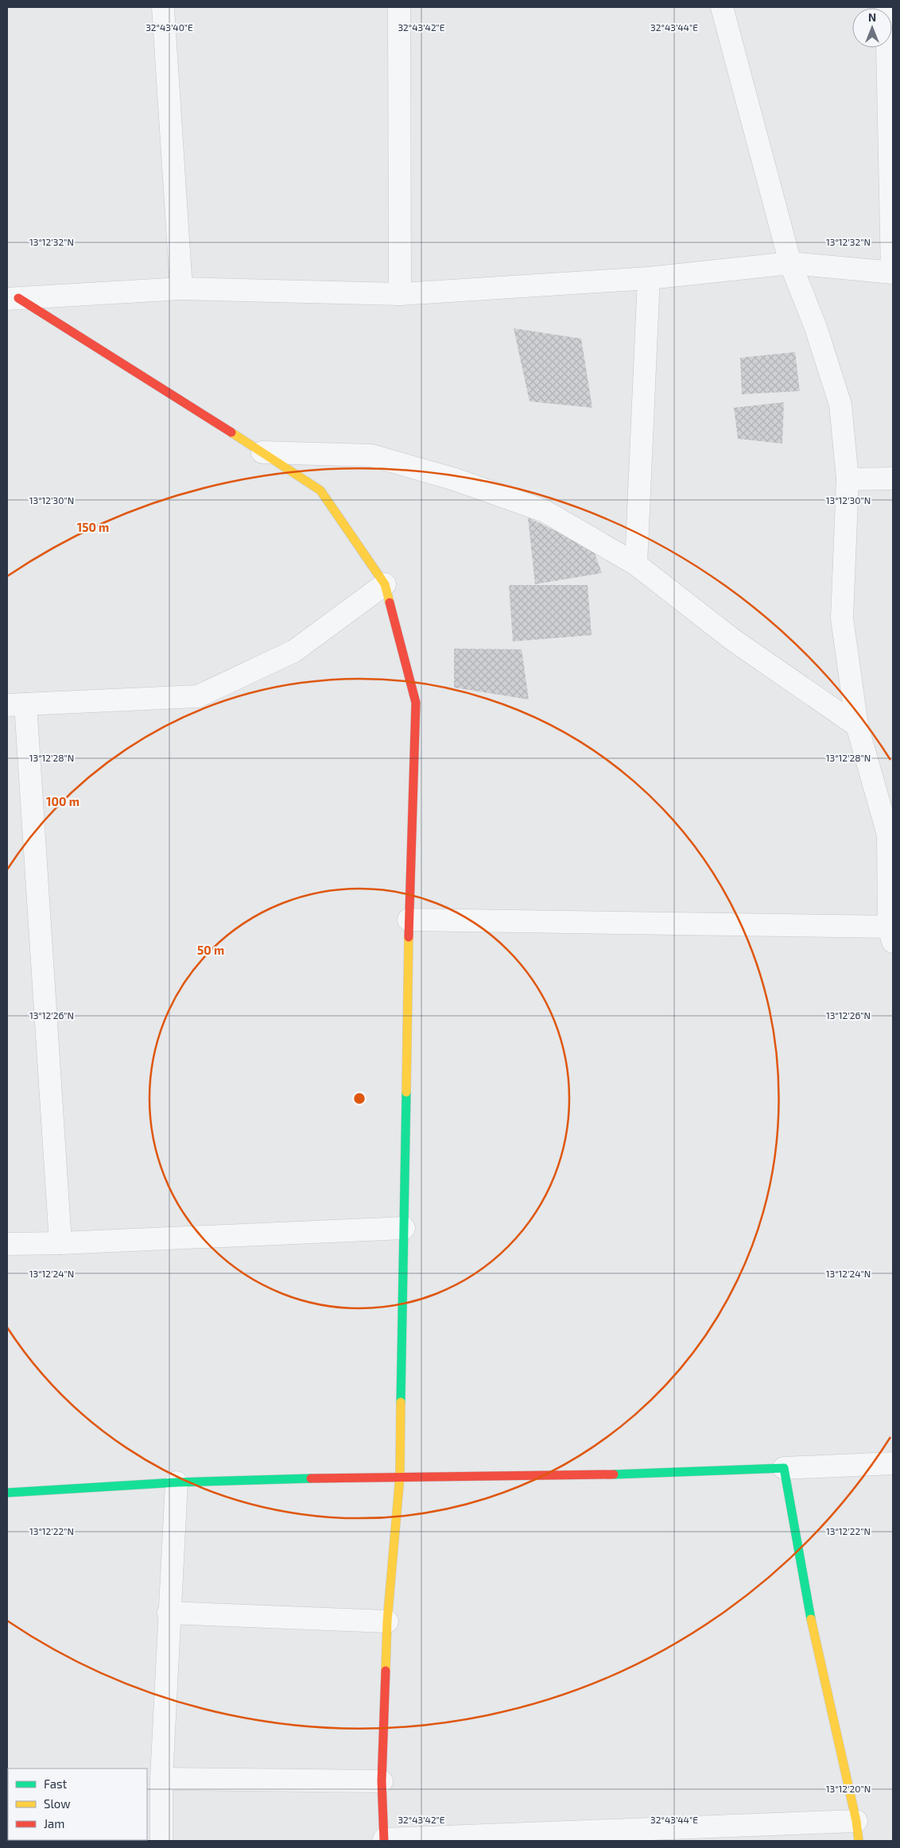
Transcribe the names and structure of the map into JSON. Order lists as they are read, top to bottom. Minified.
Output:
{"legend":["Fast","Slow","Jam"],"north":"top","coordinates":["32°43'40\"E","32°43'42\"E","32°43'44\"E","13°12'32\"N","13°12'30\"N","13°12'28\"N","13°12'26\"N","13°12'24\"N","13°12'22\"N","13°12'20\"N"],"rings":["150 m","100 m","50 m"]}
